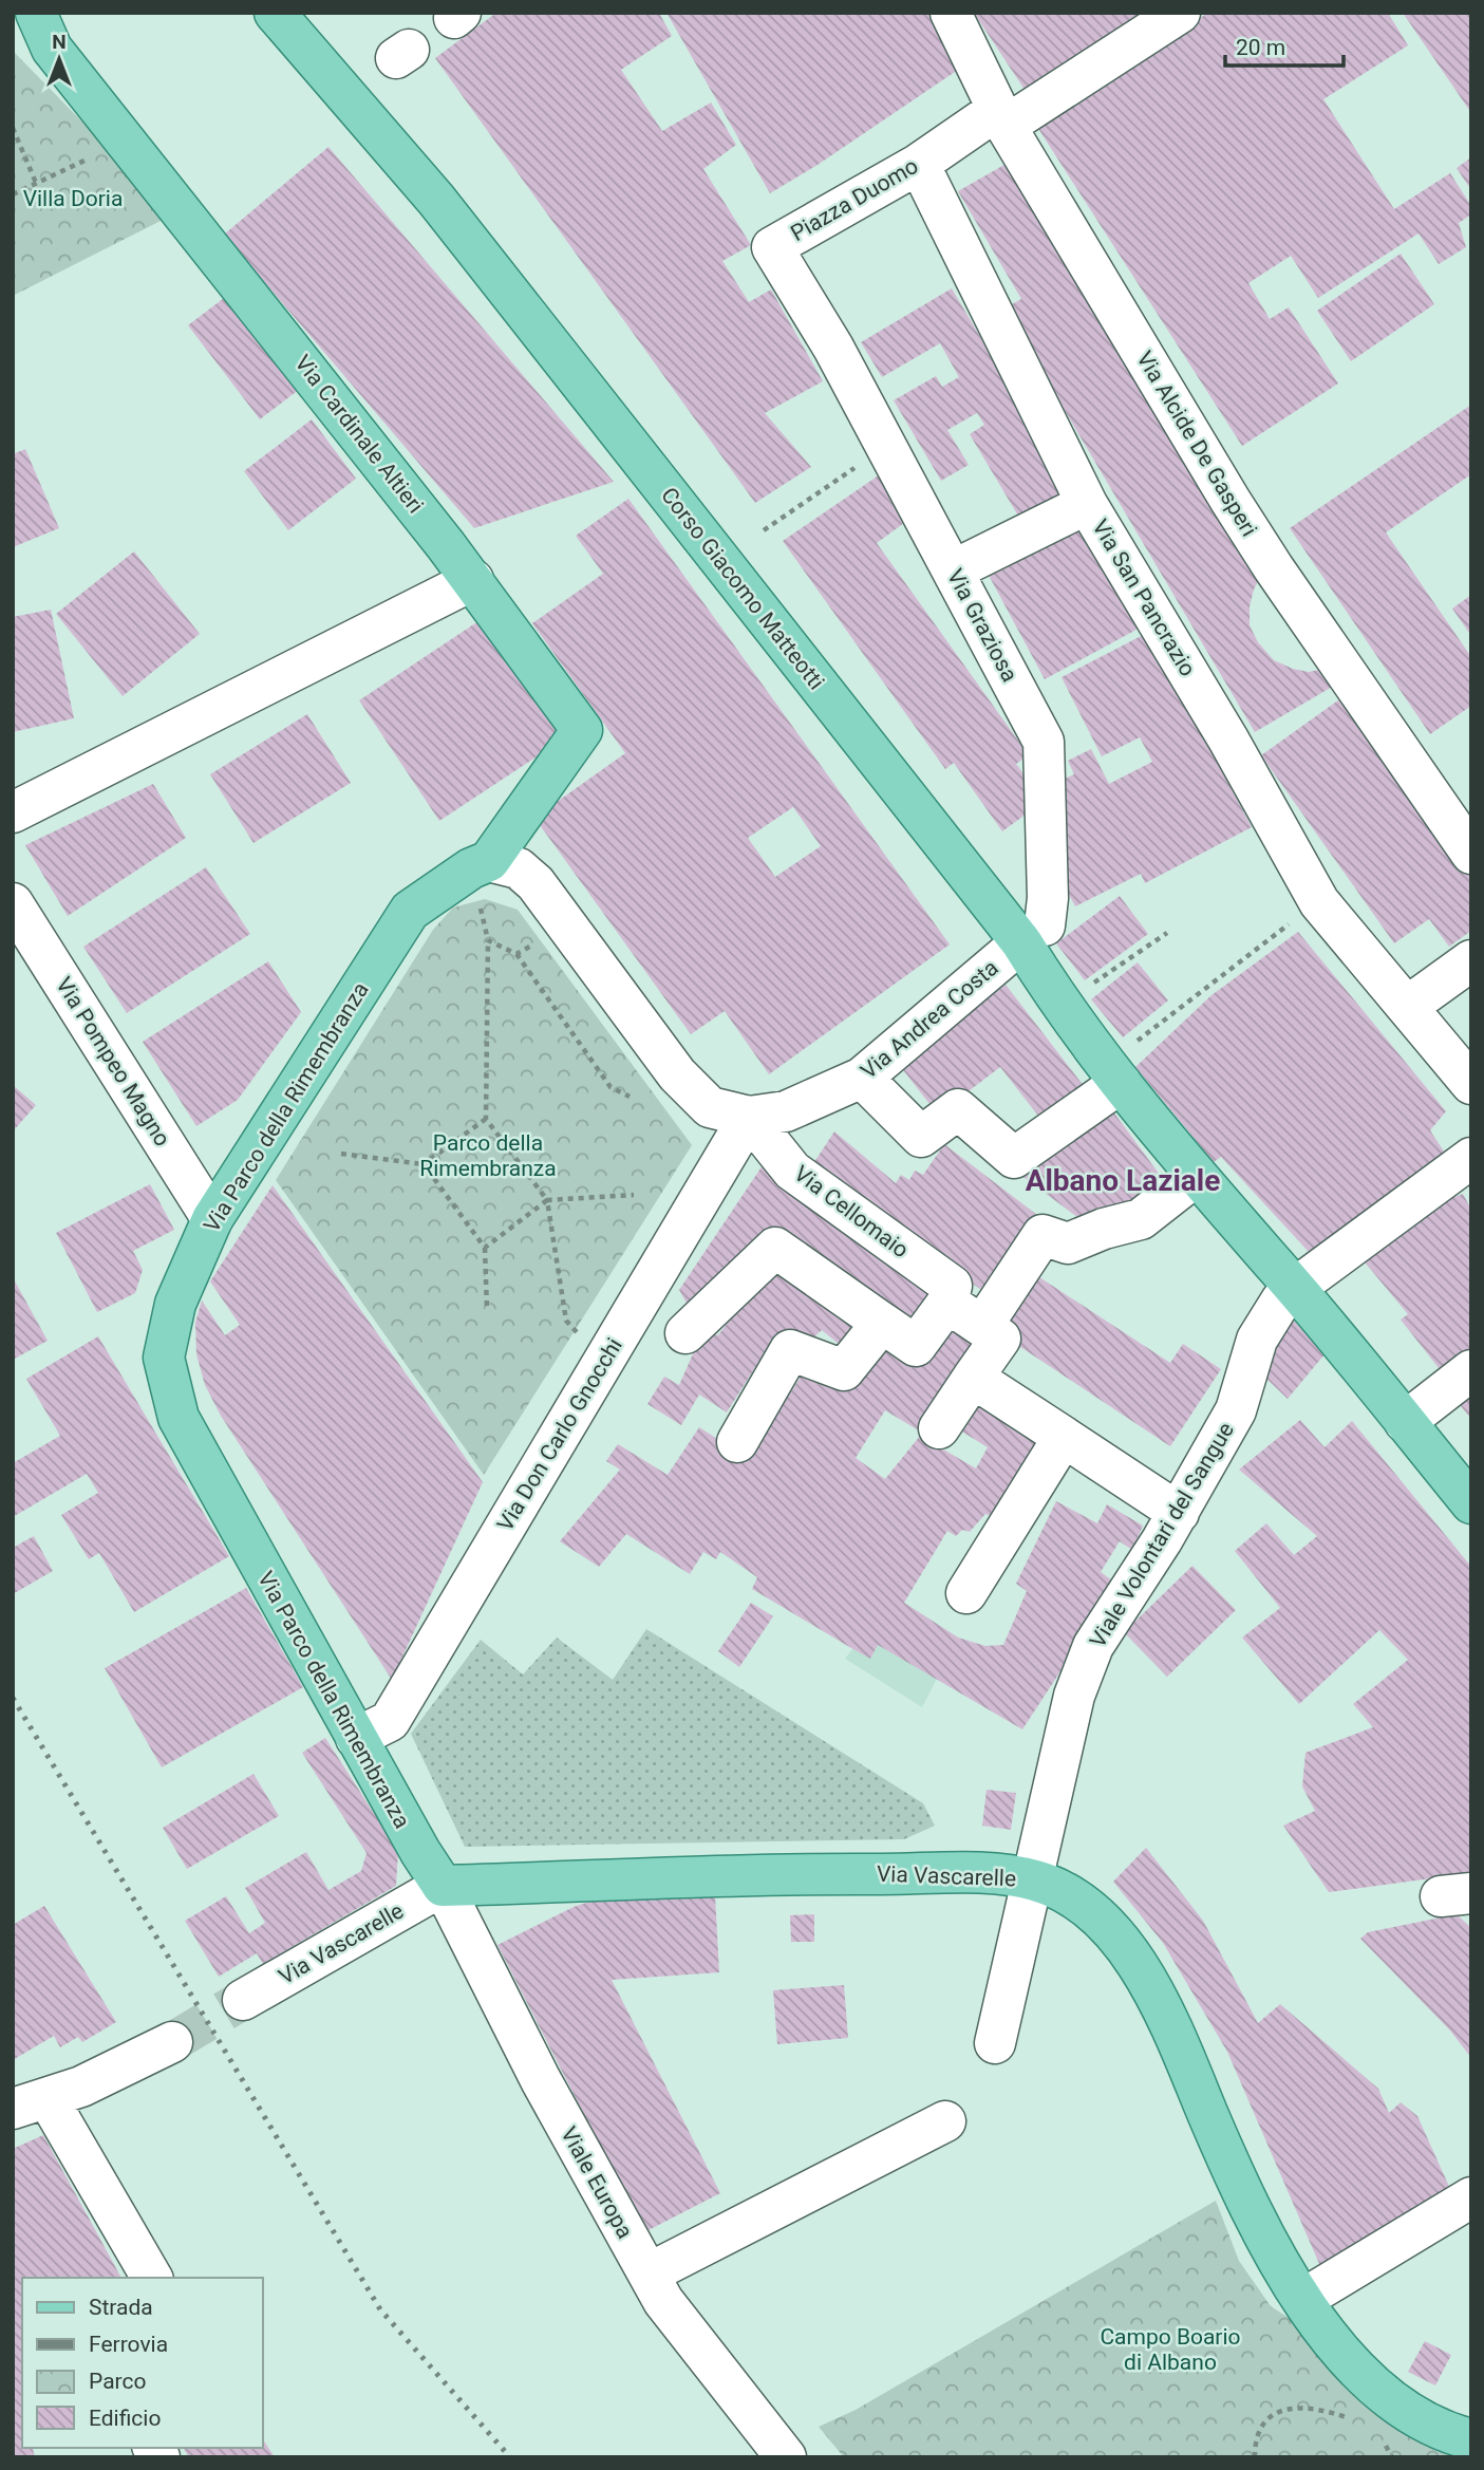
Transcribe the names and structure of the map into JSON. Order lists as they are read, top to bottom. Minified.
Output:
{"streets":{"main road":["Via Cardinale Altieri","Corso Giacomo Matteotti","Via Parco della Rimembranza","Via Vascarelle"],"street":["Piazza Duomo","Via Alcide De Gasperi","Via San Pancrazio","Via Graziosa","Via Andrea Costa","Via Pompeo Magno","Via Cellomaio","Via Don Carlo Gnocchi","Viale Volontari del Sangue","Viale Europa"]},"crossings":[["Piazza Duomo","Via Alcide De Gasperi"],["Piazza Duomo","Via San Pancrazio"],["Piazza Duomo","Via Graziosa"],["Via Cardinale Altieri","Via Parco della Rimembranza"],["Corso Giacomo Matteotti","Via Graziosa"],["Corso Giacomo Matteotti","Via Andrea Costa"],["Corso Giacomo Matteotti","Viale Volontari del Sangue"],["Via Graziosa","Via Andrea Costa"],["Via Andrea Costa","Via Cellomaio"],["Via Andrea Costa","Via Don Carlo Gnocchi"],["Via Pompeo Magno","Via Parco della Rimembranza"],["Via Parco della Rimembranza","Via Don Carlo Gnocchi"],["Via Parco della Rimembranza","Via Vascarelle"],["Via Parco della Rimembranza","Viale Europa"],["Via Cellomaio","Via Don Carlo Gnocchi"],["Viale Volontari del Sangue","Via Vascarelle"],["Via Vascarelle","Viale Europa"]],"districts":["Albano Laziale"],"parks":["Villa Doria","Parco della Rimembranza","Campo Boario di Albano"],"legend":["Strada","Ferrovia","Parco","Edificio"],"scale_bar":"20 m","north":"top"}
